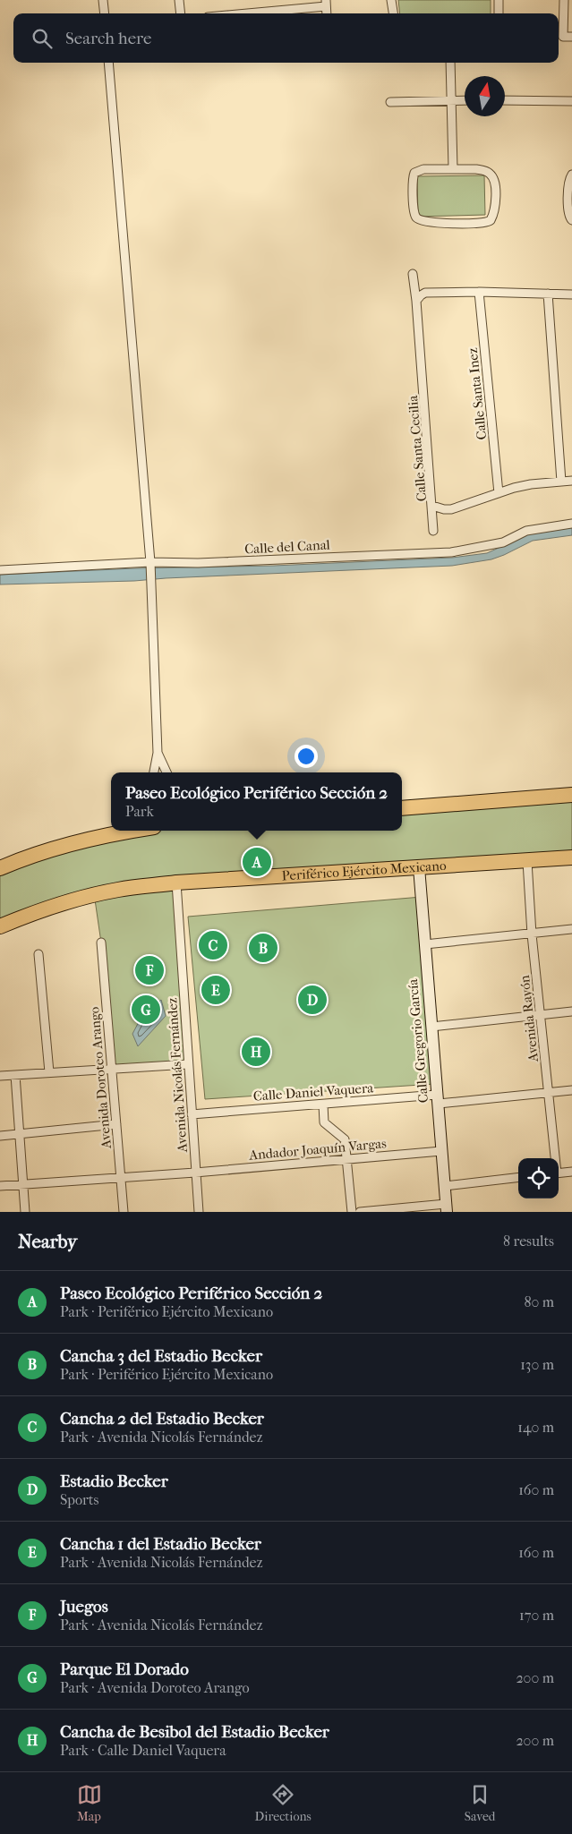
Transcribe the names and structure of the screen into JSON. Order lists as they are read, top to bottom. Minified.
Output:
{"streets":{"highway":["Periférico Ejército Mexicano"],"street":["Calle Santa Inez","Calle Santa Cecilia","Calle del Canal","Avenida Rayón","Calle Gregorio García","Avenida Nicolás Fernández","Avenida Doroteo Arango","Calle Daniel Vaquera","Andador Joaquín Vargas"]},"crossings":[["Calle Santa Inez","Calle Santa Cecilia"],["Periférico Ejército Mexicano","Avenida Rayón"],["Periférico Ejército Mexicano","Calle Gregorio García"],["Periférico Ejército Mexicano","Avenida Nicolás Fernández"],["Avenida Rayón","Calle Daniel Vaquera"],["Calle Gregorio García","Calle Daniel Vaquera"],["Calle Gregorio García","Andador Joaquín Vargas"],["Avenida Nicolás Fernández","Calle Daniel Vaquera"],["Avenida Nicolás Fernández","Andador Joaquín Vargas"],["Avenida Doroteo Arango","Andador Joaquín Vargas"]],"north":"top","page":{"search":"Search here","popup":["Paseo Ecológico Periférico Sección 2","Park"],"pins":["A","C","B","F","E","D","G","H"],"heading":["Nearby","8 results"],"list":[{"mark":"A","name":"Paseo Ecológico Periférico Sección 2","note":"Park · Periférico Ejército Mexicano","value":"80 m"},{"mark":"B","name":"Cancha 3 del Estadio Becker","note":"Park · Periférico Ejército Mexicano","value":"130 m"},{"mark":"C","name":"Cancha 2 del Estadio Becker","note":"Park · Avenida Nicolás Fernández","value":"140 m"},{"mark":"D","name":"Estadio Becker","note":"Sports","value":"160 m"},{"mark":"E","name":"Cancha 1 del Estadio Becker","note":"Park · Avenida Nicolás Fernández","value":"160 m"},{"mark":"F","name":"Juegos","note":"Park · Avenida Nicolás Fernández","value":"170 m"},{"mark":"G","name":"Parque El Dorado","note":"Park · Avenida Doroteo Arango","value":"200 m"},{"mark":"H","name":"Cancha de Besibol del Estadio Becker","note":"Park · Calle Daniel Vaquera","value":"200 m"}],"nav":["Map","Directions","Saved"]}}
